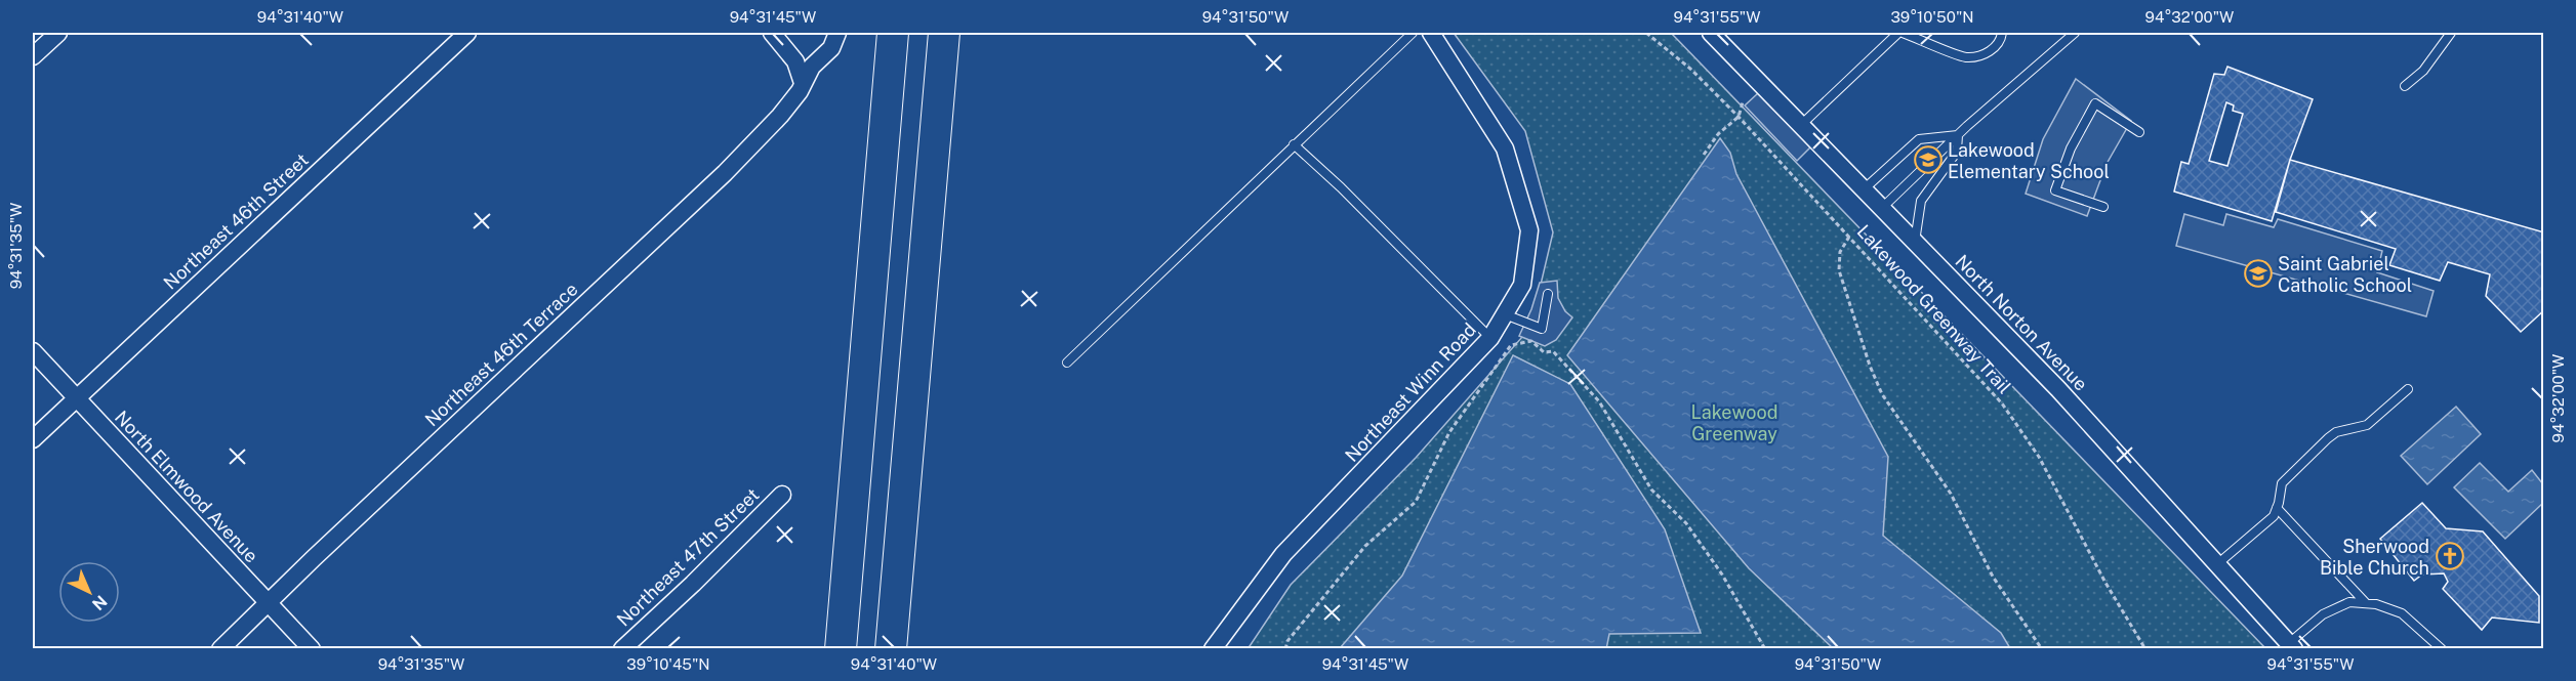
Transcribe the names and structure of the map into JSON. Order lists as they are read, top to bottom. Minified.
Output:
{"streets":{"street":["Northeast 46th Street","North Norton Avenue","Northeast 46th Terrace","Northeast Winn Road","North Elmwood Avenue","Northeast 47th Street"],"path":["Lakewood Greenway Trail"]},"crossings":[["Northeast 46th Street","North Elmwood Avenue"],["Northeast 46th Terrace","North Elmwood Avenue"]],"parks":["Lakewood Greenway"],"places":{"school or university":["Lakewood Elementary School","Saint Gabriel Catholic School"],"church":["Sherwood Bible Church"]},"north":"bottom right","coordinates":["94°31'40\"W","94°31'45\"W","94°31'50\"W","94°31'55\"W","39°10'50\"N","94°32'00\"W","94°31'35\"W","39°10'45\"N"]}
